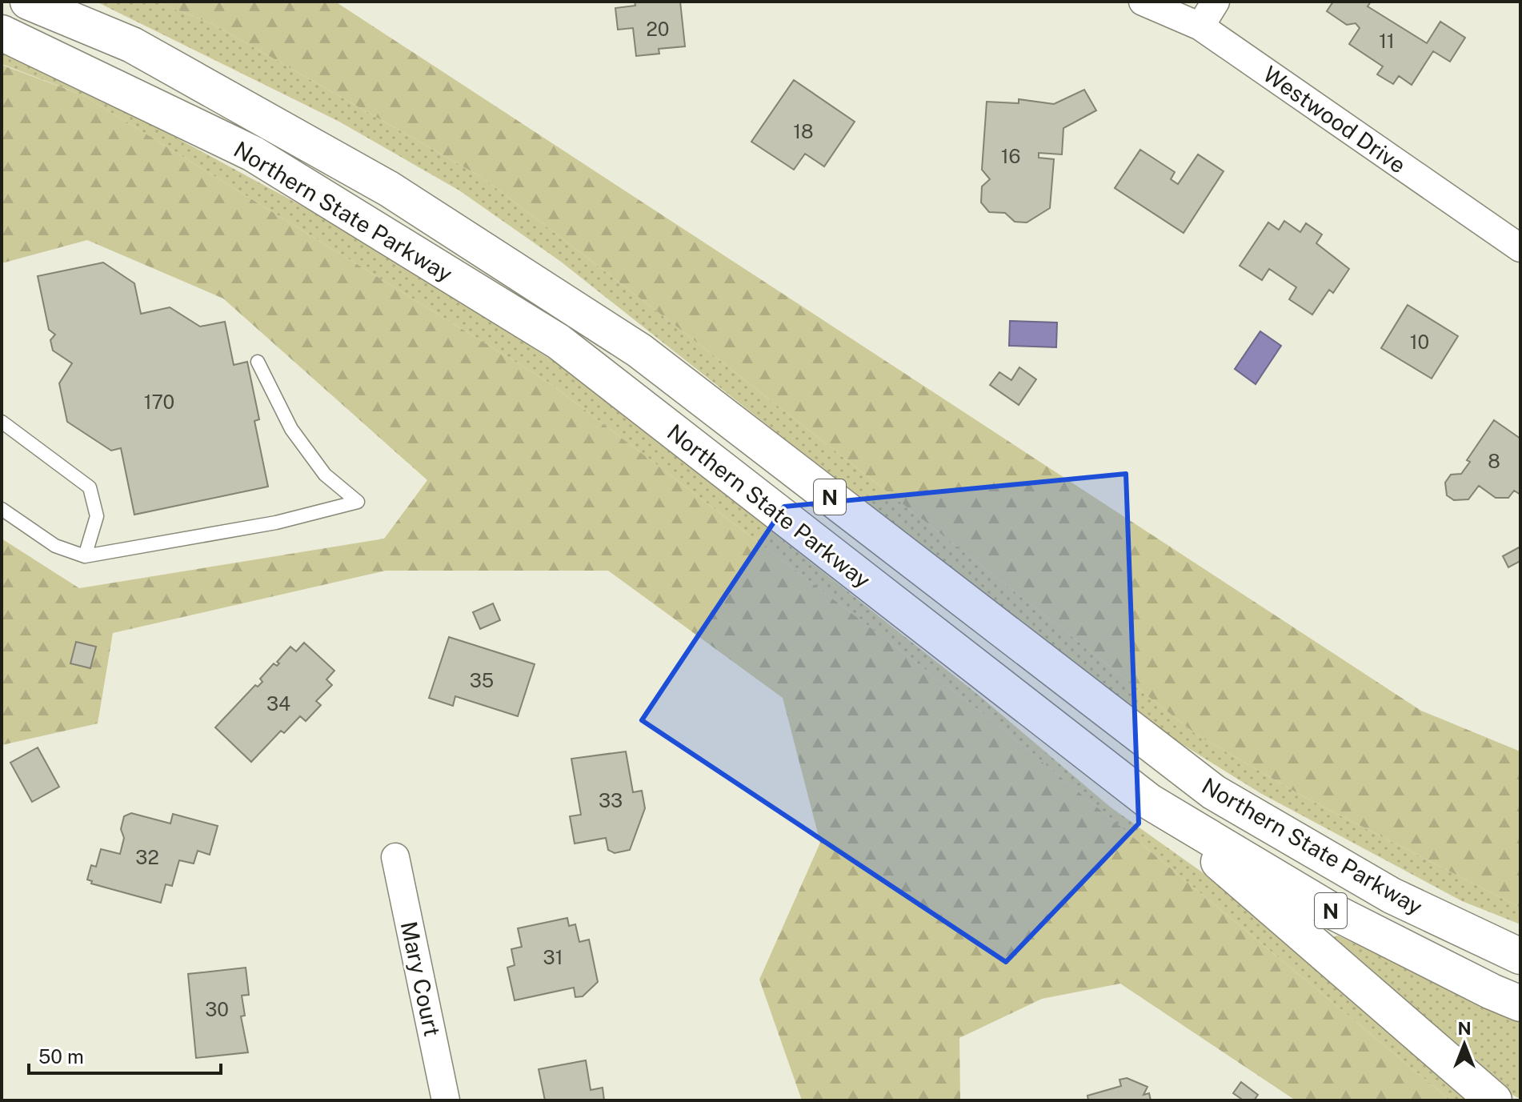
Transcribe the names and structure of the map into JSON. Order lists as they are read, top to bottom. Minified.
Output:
{"streets":{"highway":["Northern State Parkway","N"],"street":["Westwood Drive","Mary Court"]},"house_numbers":["20","11","18","16","10","170","8","35","34","33","32","31","30"],"scale_bar":"50 m","north":"top"}
